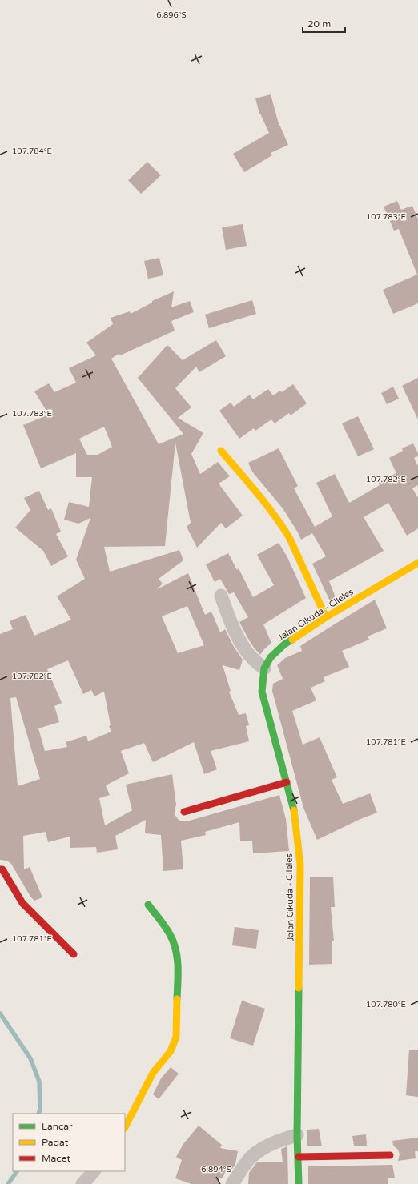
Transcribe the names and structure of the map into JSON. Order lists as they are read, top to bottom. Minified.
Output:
{"streets":{"street":["Jalan Cikuda - Cileles"]},"legend":["Lancar","Padat","Macet"],"scale_bar":"20 m","coordinates":["6.896°S","107.784°E","107.783°E","107.782°E","107.781°E","107.780°E","6.894°S"]}
